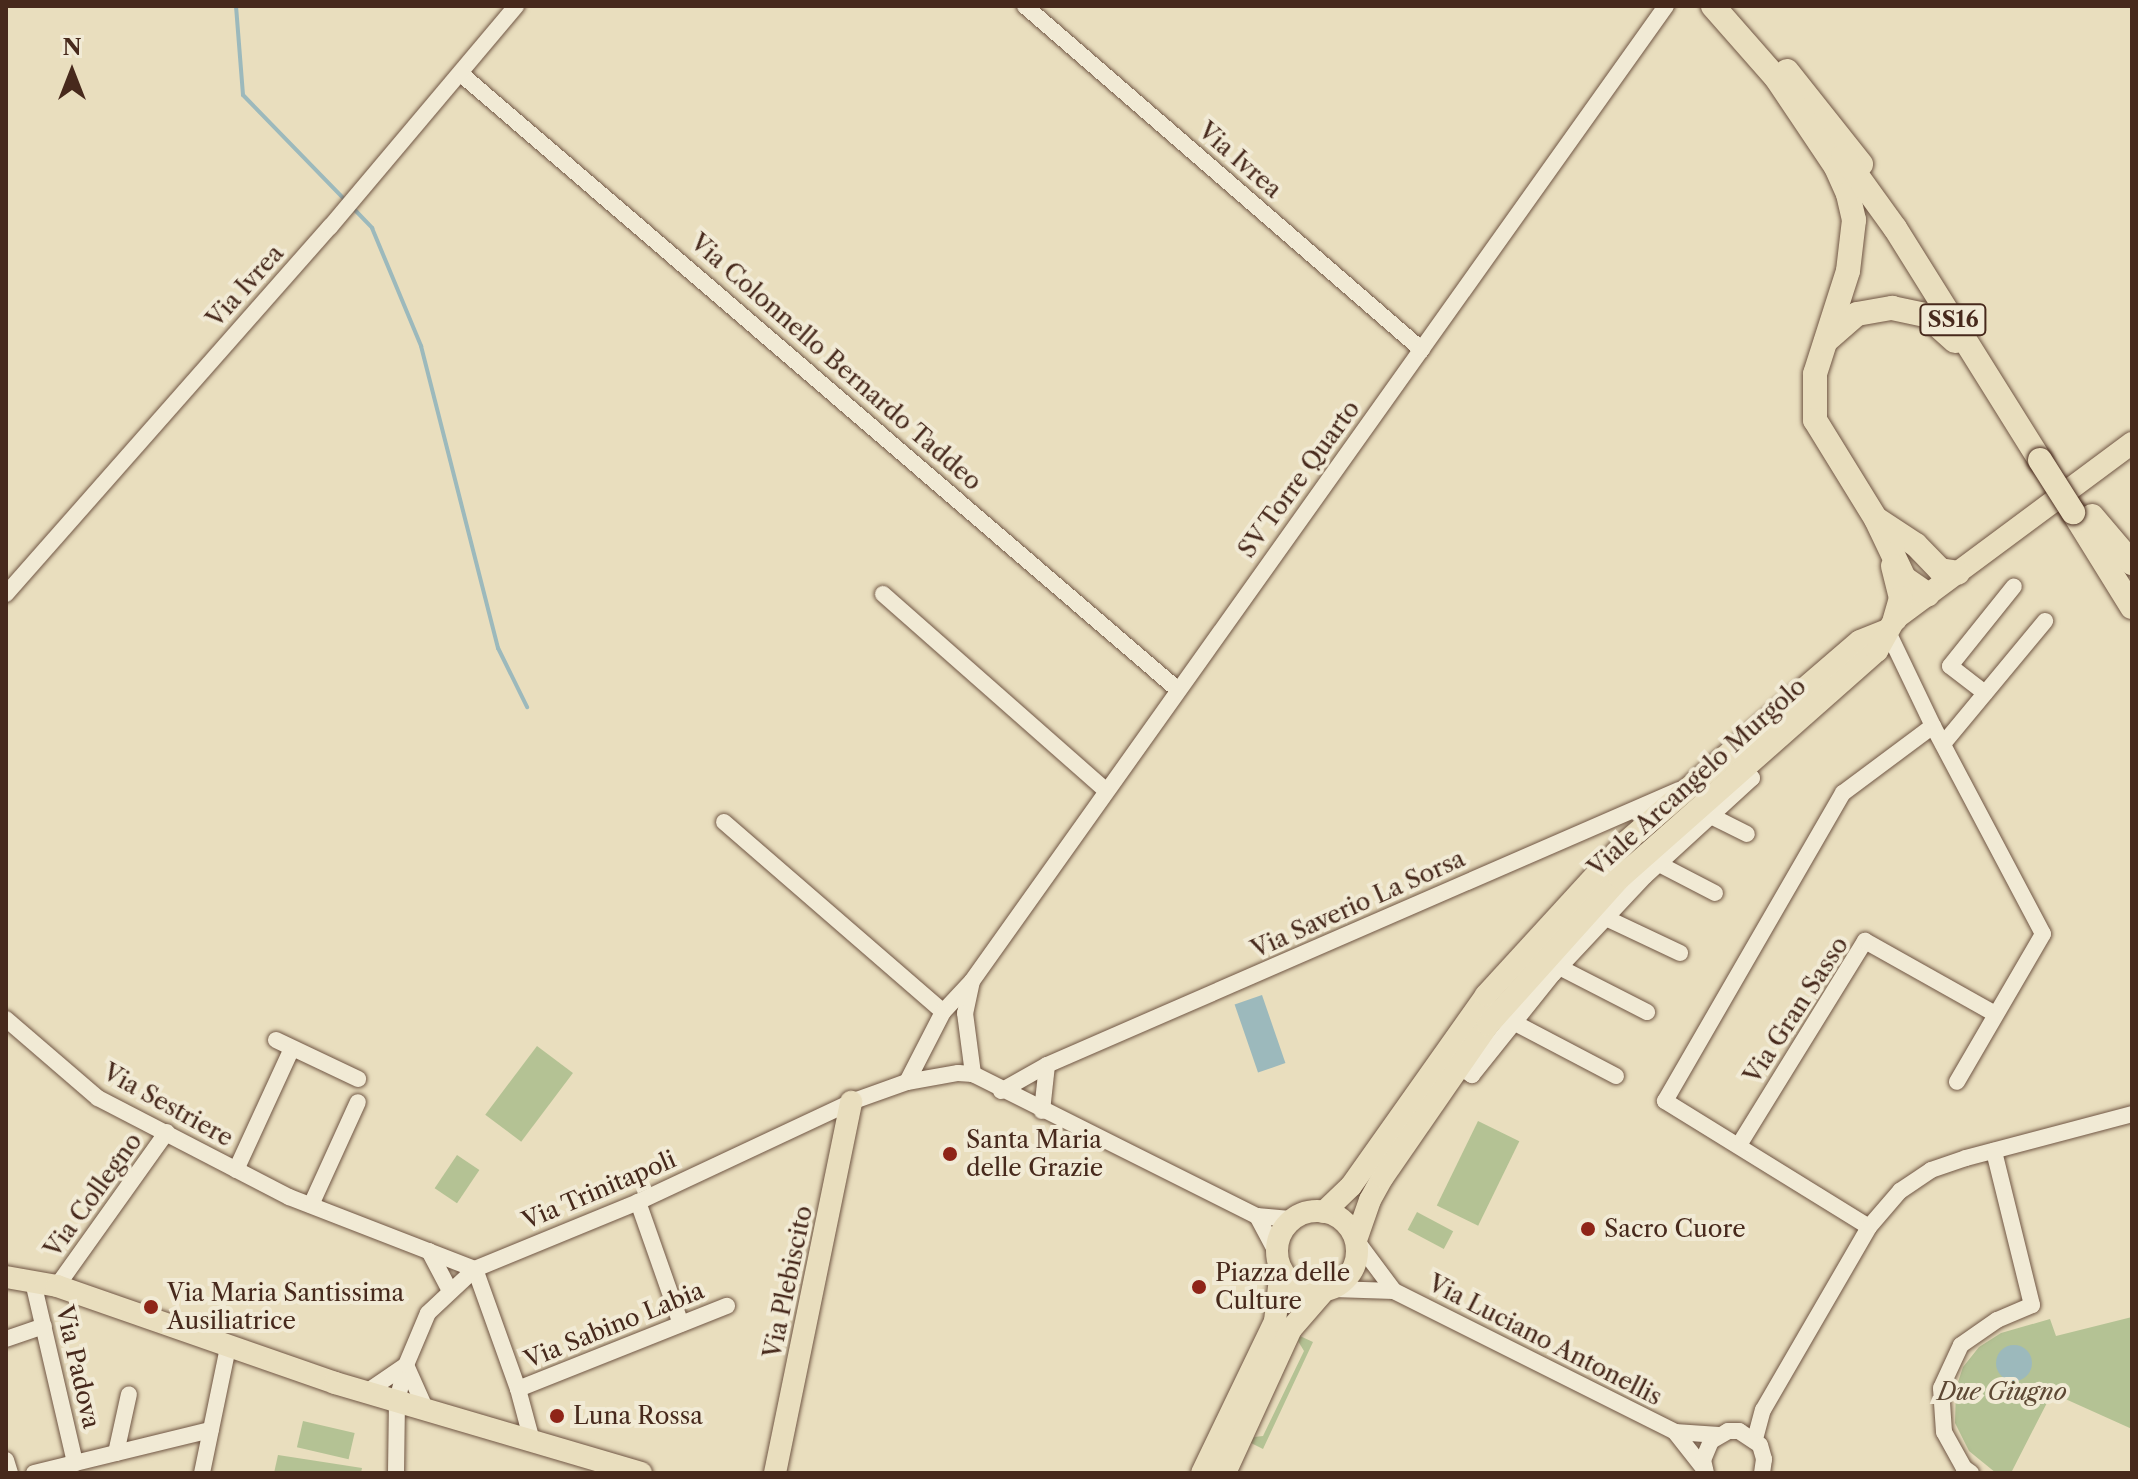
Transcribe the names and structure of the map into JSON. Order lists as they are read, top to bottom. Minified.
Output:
{"streets":{"highway":["SS16"],"main road":["Viale Arcangelo Murgolo","Via Plebiscito"],"street":["Via Ivrea","Via Colonnello Bernardo Taddeo","SV Torre Quarto","Via Saverio La Sorsa","Via Gran Sasso","Via Sestriere","Via Trinitapoli","Via Collegno","Via Sabino Labia","Via Luciano Antonellis","Via Padova"]},"crossings":[["Via Ivrea","Via Colonnello Bernardo Taddeo"],["Via Ivrea","SV Torre Quarto"],["Via Colonnello Bernardo Taddeo","SV Torre Quarto"],["SV Torre Quarto","Via Trinitapoli"],["Viale Arcangelo Murgolo","Via Saverio La Sorsa"],["Viale Arcangelo Murgolo","Via Luciano Antonellis"],["Via Sestriere","Via Trinitapoli"],["Via Sestriere","Via Collegno"],["Via Trinitapoli","Via Plebiscito"]],"parks":["Due Giugno"],"places":["Santa Maria delle Grazie","Sacro Cuore","Piazza delle Culture","Via Maria Santissima Ausiliatrice","Luna Rossa"],"north":"top"}
